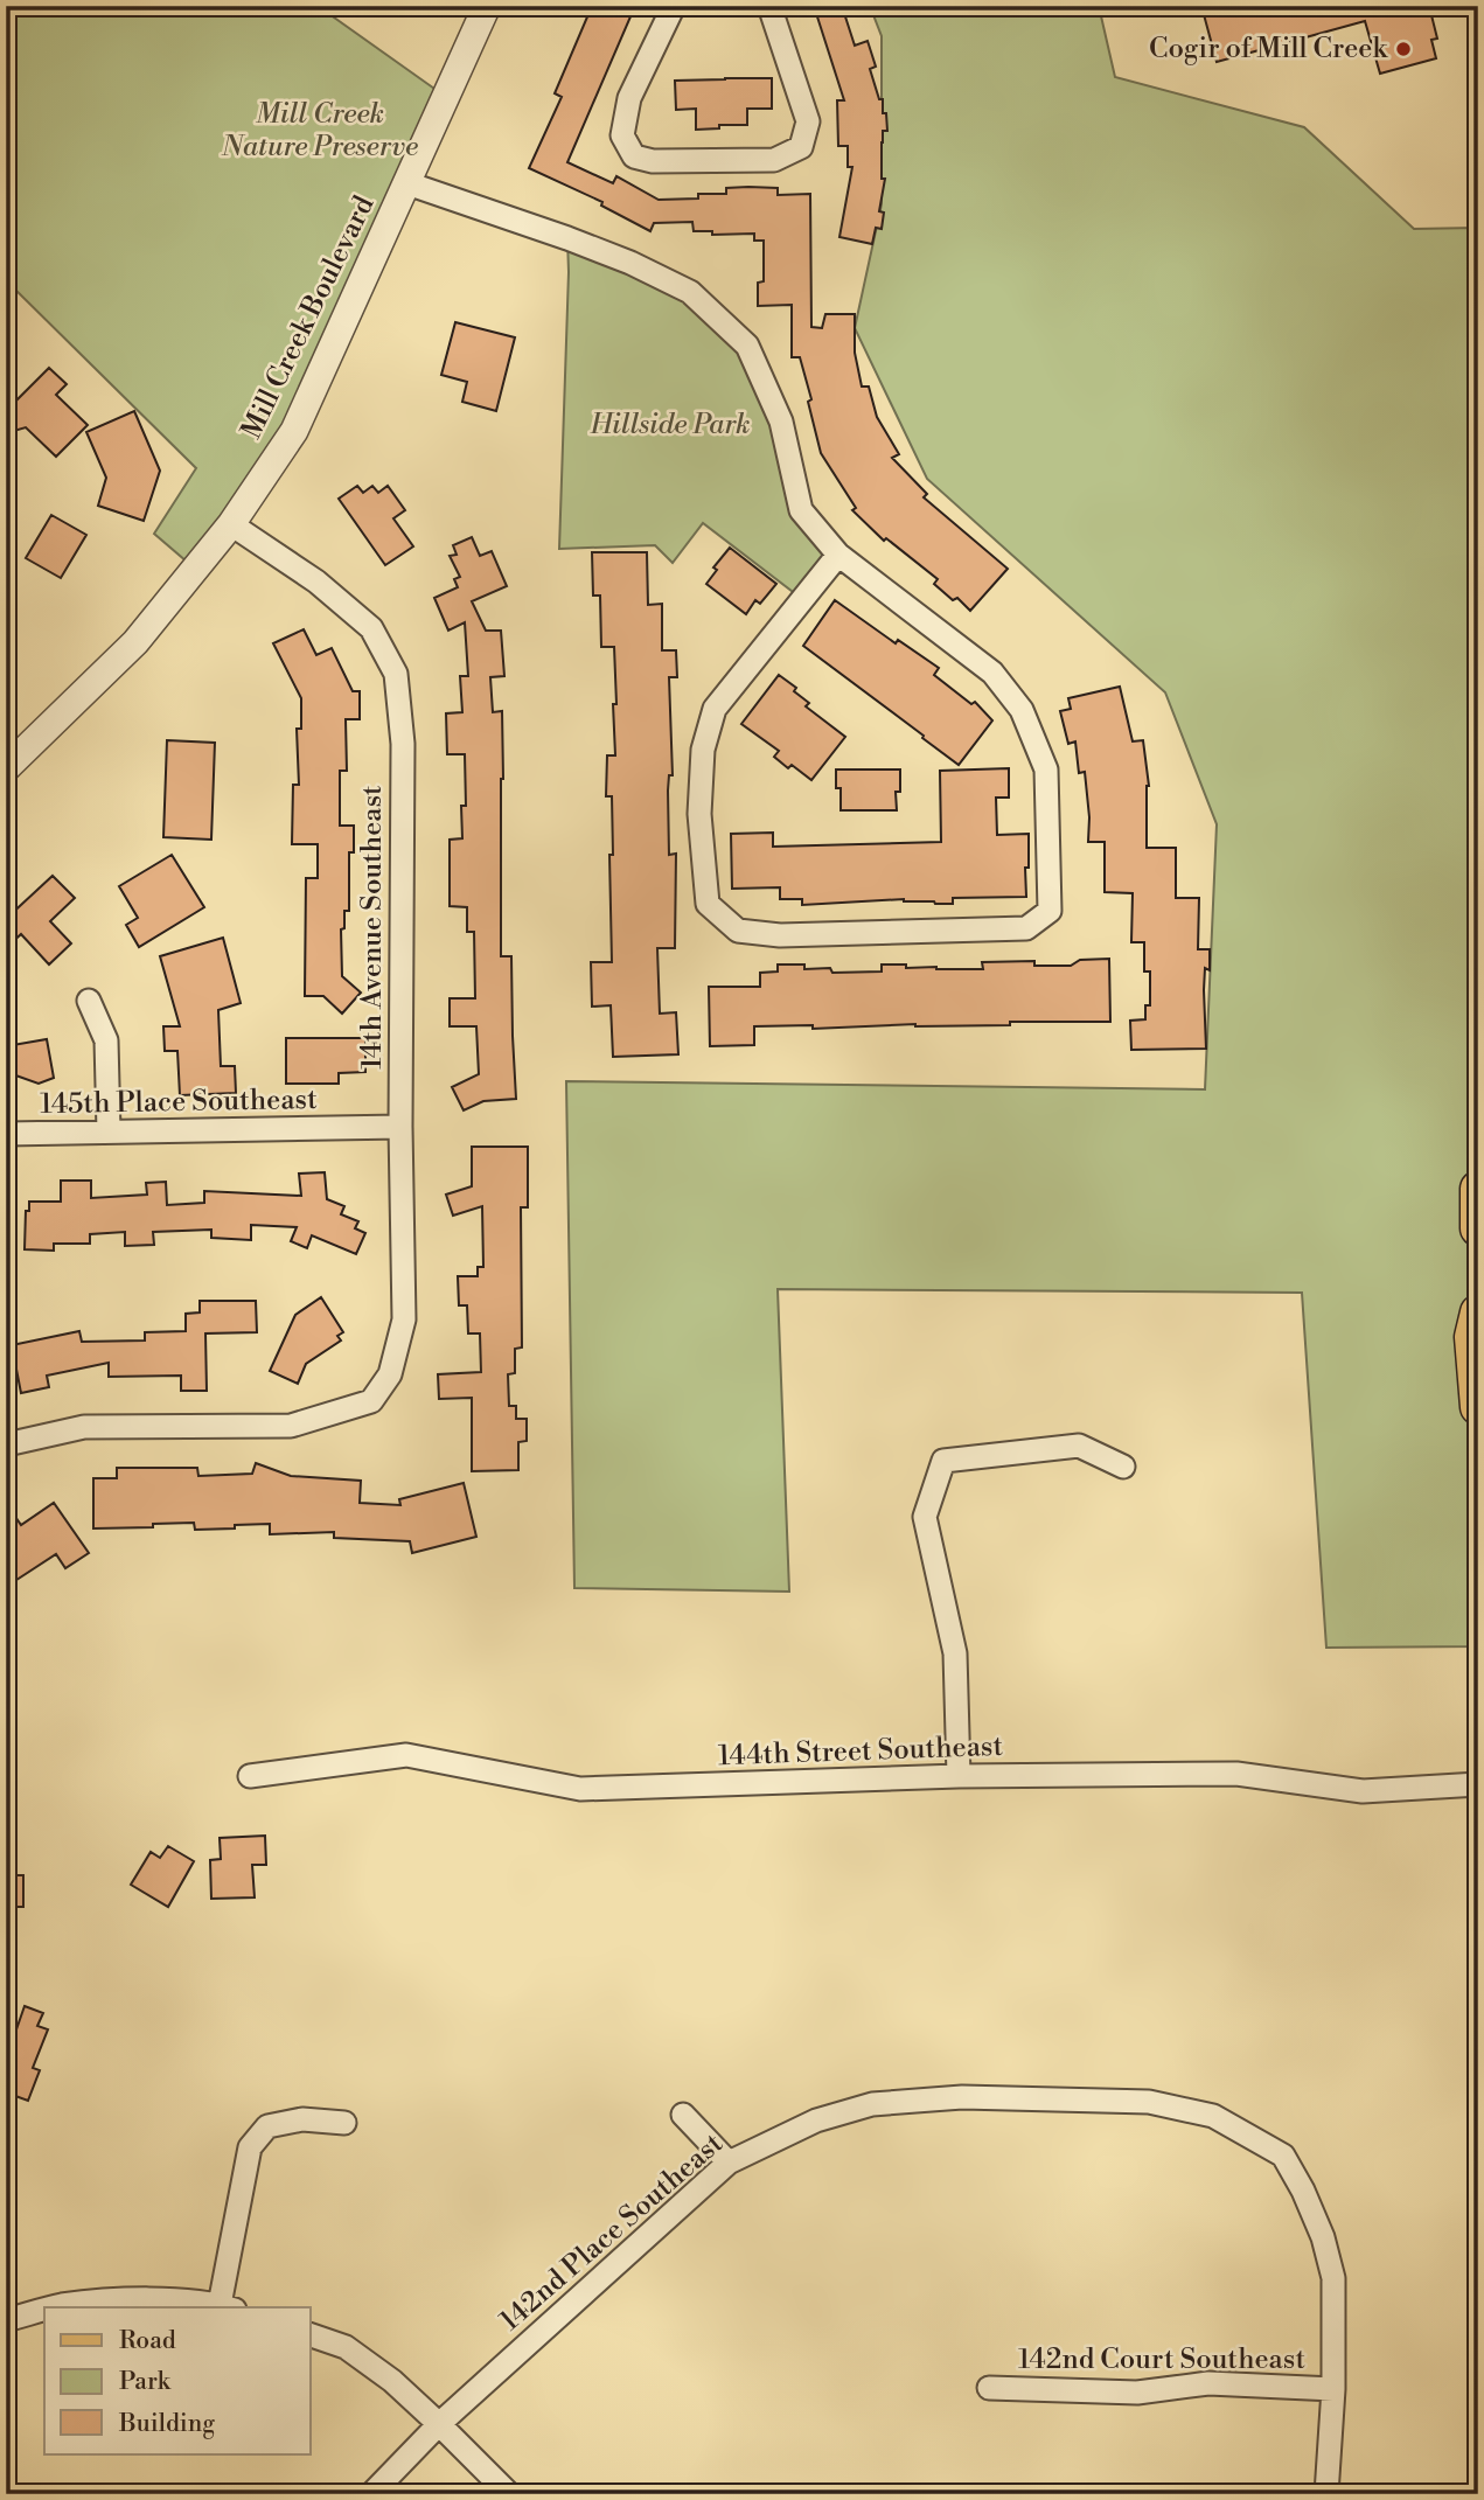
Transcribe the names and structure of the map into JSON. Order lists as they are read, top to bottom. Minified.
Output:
{"streets":{"street":["Mill Creek Boulevard","14th Avenue Southeast","145th Place Southeast","144th Street Southeast","142nd Place Southeast","142nd Court Southeast"]},"crossings":[["Mill Creek Boulevard","14th Avenue Southeast"],["14th Avenue Southeast","145th Place Southeast"],["142nd Place Southeast","142nd Court Southeast"]],"parks":["Mill Creek Nature Preserve","Hillside Park"],"places":["Cogir of Mill Creek"],"legend":["Road","Park","Building"]}
